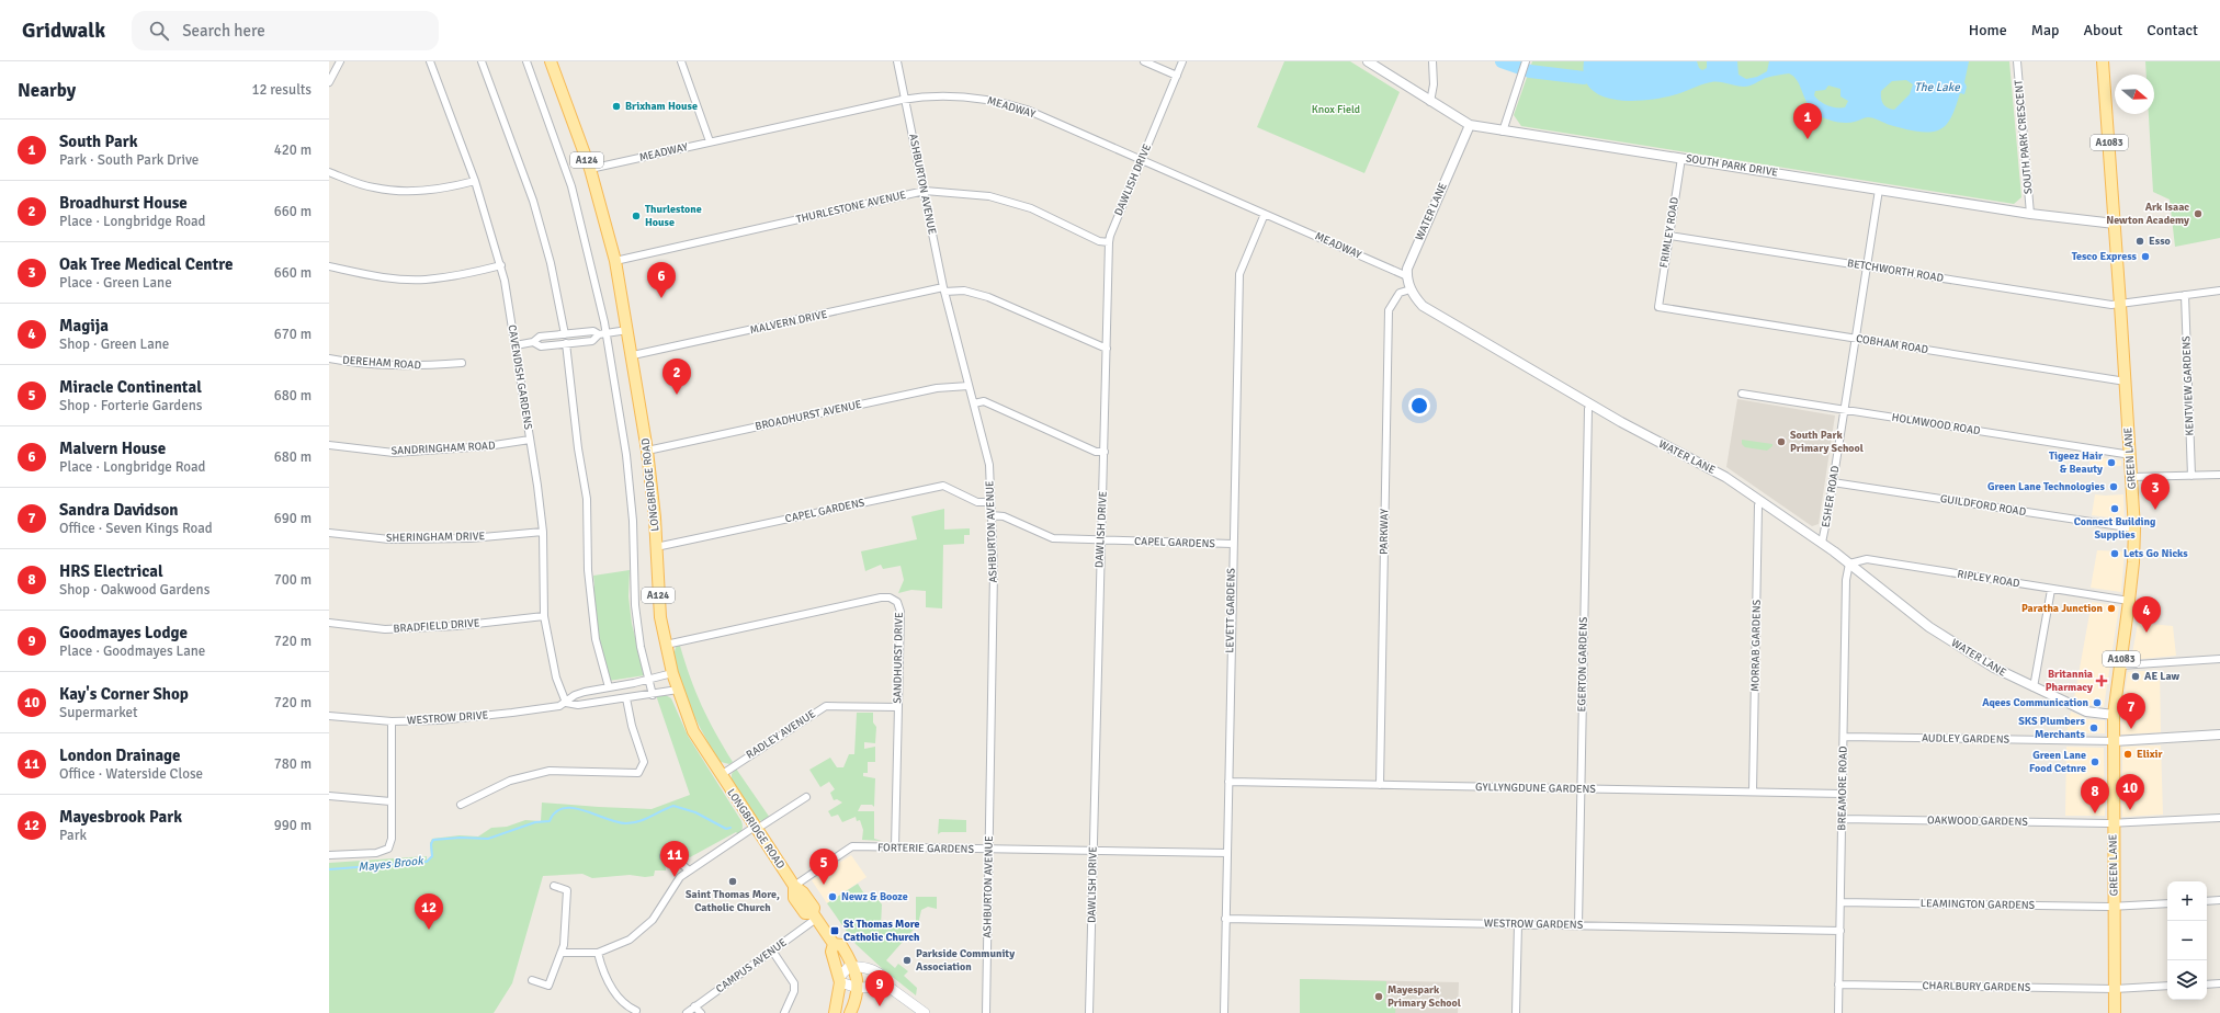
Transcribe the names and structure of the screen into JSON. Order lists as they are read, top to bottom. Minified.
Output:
{"streets":{"main road":["A1083","A124","GREEN LANE","LONGBRIDGE ROAD"],"street":["MEADWAY","SOUTH PARK CRESCENT","SOUTH PARK DRIVE","DAWLISH DRIVE","ASHBURTON AVENUE","THURLESTONE AVENUE","WATER LANE","FRIMLEY ROAD","BETCHWORTH ROAD","MALVERN DRIVE","COBHAM ROAD","DEREHAM ROAD","CAVENDISH GARDENS","KENTVIEW GARDENS","BROADHURST AVENUE","HOLMWOOD ROAD","SANDRINGHAM ROAD","ESHER ROAD","GUILDFORD ROAD","CAPEL GARDENS","PARKWAY","SHERINGHAM DRIVE","RIPLEY ROAD","LEVETT GARDENS","BRADFIELD DRIVE","MORRAB GARDENS","SANDHURST DRIVE","EGERTON GARDENS","WESTROW DRIVE","RADLEY AVENUE","AUDLEY GARDENS","GYLLYNGDUNE GARDENS","BREAMORE ROAD","OAKWOOD GARDENS","FORTERIE GARDENS","LEAMINGTON GARDENS","WESTROW GARDENS","CAMPUS AVENUE","CHARLBURY GARDENS"]},"crossings":[["MEADWAY","DAWLISH DRIVE"],["MEADWAY","ASHBURTON AVENUE"],["MEADWAY","WATER LANE"],["MEADWAY","LONGBRIDGE ROAD"],["MEADWAY","LEVETT GARDENS"],["SOUTH PARK CRESCENT","SOUTH PARK DRIVE"],["SOUTH PARK DRIVE","WATER LANE"],["SOUTH PARK DRIVE","FRIMLEY ROAD"],["SOUTH PARK DRIVE","GREEN LANE"],["SOUTH PARK DRIVE","ESHER ROAD"],["DAWLISH DRIVE","THURLESTONE AVENUE"],["DAWLISH DRIVE","MALVERN DRIVE"],["DAWLISH DRIVE","CAPEL GARDENS"],["DAWLISH DRIVE","FORTERIE GARDENS"],["ASHBURTON AVENUE","THURLESTONE AVENUE"],["ASHBURTON AVENUE","MALVERN DRIVE"],["ASHBURTON AVENUE","BROADHURST AVENUE"],["ASHBURTON AVENUE","CAPEL GARDENS"],["ASHBURTON AVENUE","FORTERIE GARDENS"],["THURLESTONE AVENUE","LONGBRIDGE ROAD"],["WATER LANE","GREEN LANE"],["WATER LANE","ESHER ROAD"],["WATER LANE","PARKWAY"],["WATER LANE","RIPLEY ROAD"],["WATER LANE","MORRAB GARDENS"],["WATER LANE","EGERTON GARDENS"],["WATER LANE","BREAMORE ROAD"],["FRIMLEY ROAD","BETCHWORTH ROAD"],["FRIMLEY ROAD","COBHAM ROAD"],["BETCHWORTH ROAD","KENTVIEW GARDENS"],["BETCHWORTH ROAD","GREEN LANE"],["BETCHWORTH ROAD","ESHER ROAD"],["MALVERN DRIVE","LONGBRIDGE ROAD"],["COBHAM ROAD","GREEN LANE"],["COBHAM ROAD","ESHER ROAD"],["CAVENDISH GARDENS","SANDRINGHAM ROAD"],["CAVENDISH GARDENS","SHERINGHAM DRIVE"],["CAVENDISH GARDENS","BRADFIELD DRIVE"],["CAVENDISH GARDENS","WESTROW DRIVE"],["BROADHURST AVENUE","LONGBRIDGE ROAD"],["HOLMWOOD ROAD","GREEN LANE"],["HOLMWOOD ROAD","ESHER ROAD"],["GREEN LANE","GUILDFORD ROAD"],["GREEN LANE","RIPLEY ROAD"],["GREEN LANE","AUDLEY GARDENS"],["GREEN LANE","OAKWOOD GARDENS"],["GREEN LANE","LEAMINGTON GARDENS"],["GREEN LANE","CHARLBURY GARDENS"],["LONGBRIDGE ROAD","CAPEL GARDENS"],["LONGBRIDGE ROAD","SANDHURST DRIVE"],["LONGBRIDGE ROAD","WESTROW DRIVE"],["LONGBRIDGE ROAD","RADLEY AVENUE"],["LONGBRIDGE ROAD","FORTERIE GARDENS"],["LONGBRIDGE ROAD","CAMPUS AVENUE"],["ESHER ROAD","GUILDFORD ROAD"],["CAPEL GARDENS","LEVETT GARDENS"],["PARKWAY","GYLLYNGDUNE GARDENS"],["RIPLEY ROAD","BREAMORE ROAD"],["LEVETT GARDENS","GYLLYNGDUNE GARDENS"],["LEVETT GARDENS","FORTERIE GARDENS"],["LEVETT GARDENS","WESTROW GARDENS"],["MORRAB GARDENS","GYLLYNGDUNE GARDENS"],["SANDHURST DRIVE","RADLEY AVENUE"],["SANDHURST DRIVE","FORTERIE GARDENS"],["EGERTON GARDENS","GYLLYNGDUNE GARDENS"],["EGERTON GARDENS","WESTROW GARDENS"],["AUDLEY GARDENS","BREAMORE ROAD"],["GYLLYNGDUNE GARDENS","BREAMORE ROAD"],["BREAMORE ROAD","OAKWOOD GARDENS"],["BREAMORE ROAD","LEAMINGTON GARDENS"],["BREAMORE ROAD","WESTROW GARDENS"],["BREAMORE ROAD","CHARLBURY GARDENS"]],"water":["The Lake","Mayes Brook"],"parks":["Knox Field"],"places":{"other":["Brixham House","Ark Isaac Newton Academy","Thurlestone House","Esso","Tesco Express","South Park Primary School","Tigeez Hair & Beauty","Green Lane Technologies","Connect Building Supplies","Lets Go Nicks","Paratha Junction","AE Law","Aqees Communication","SKS Plumbers Merchants","Elixir","Green Lane Food Cetnre","Saint Thomas More, Catholic Church","Newz & Booze","Parkside Community Association","Mayespark Primary School"],"health":["Britannia Pharmacy"],"transit":["St Thomas More Catholic Church"]},"north":"right","page":{"header":"Gridwalk","search":"Search here","nav":["Home","Map","About","Contact"],"heading":["Nearby","12 results"],"pins":["1","6","2","3","4","7","10","8","11","5","12","9"],"list":[{"mark":"1","name":"South Park","note":"Park · South Park Drive","value":"420 m"},{"mark":"2","name":"Broadhurst House","note":"Place · Longbridge Road","value":"660 m"},{"mark":"3","name":"Oak Tree Medical Centre","note":"Place · Green Lane","value":"660 m"},{"mark":"4","name":"Magija","note":"Shop · Green Lane","value":"670 m"},{"mark":"5","name":"Miracle Continental","note":"Shop · Forterie Gardens","value":"680 m"},{"mark":"6","name":"Malvern House","note":"Place · Longbridge Road","value":"680 m"},{"mark":"7","name":"Sandra Davidson","note":"Office · Seven Kings Road","value":"690 m"},{"mark":"8","name":"HRS Electrical","note":"Shop · Oakwood Gardens","value":"700 m"},{"mark":"9","name":"Goodmayes Lodge","note":"Place · Goodmayes Lane","value":"720 m"},{"mark":"10","name":"Kay's Corner Shop","note":"Supermarket","value":"720 m"},{"mark":"11","name":"London Drainage","note":"Office · Waterside Close","value":"780 m"},{"mark":"12","name":"Mayesbrook Park","note":"Park","value":"990 m"}],"map_buttons":["+","−"]}}
